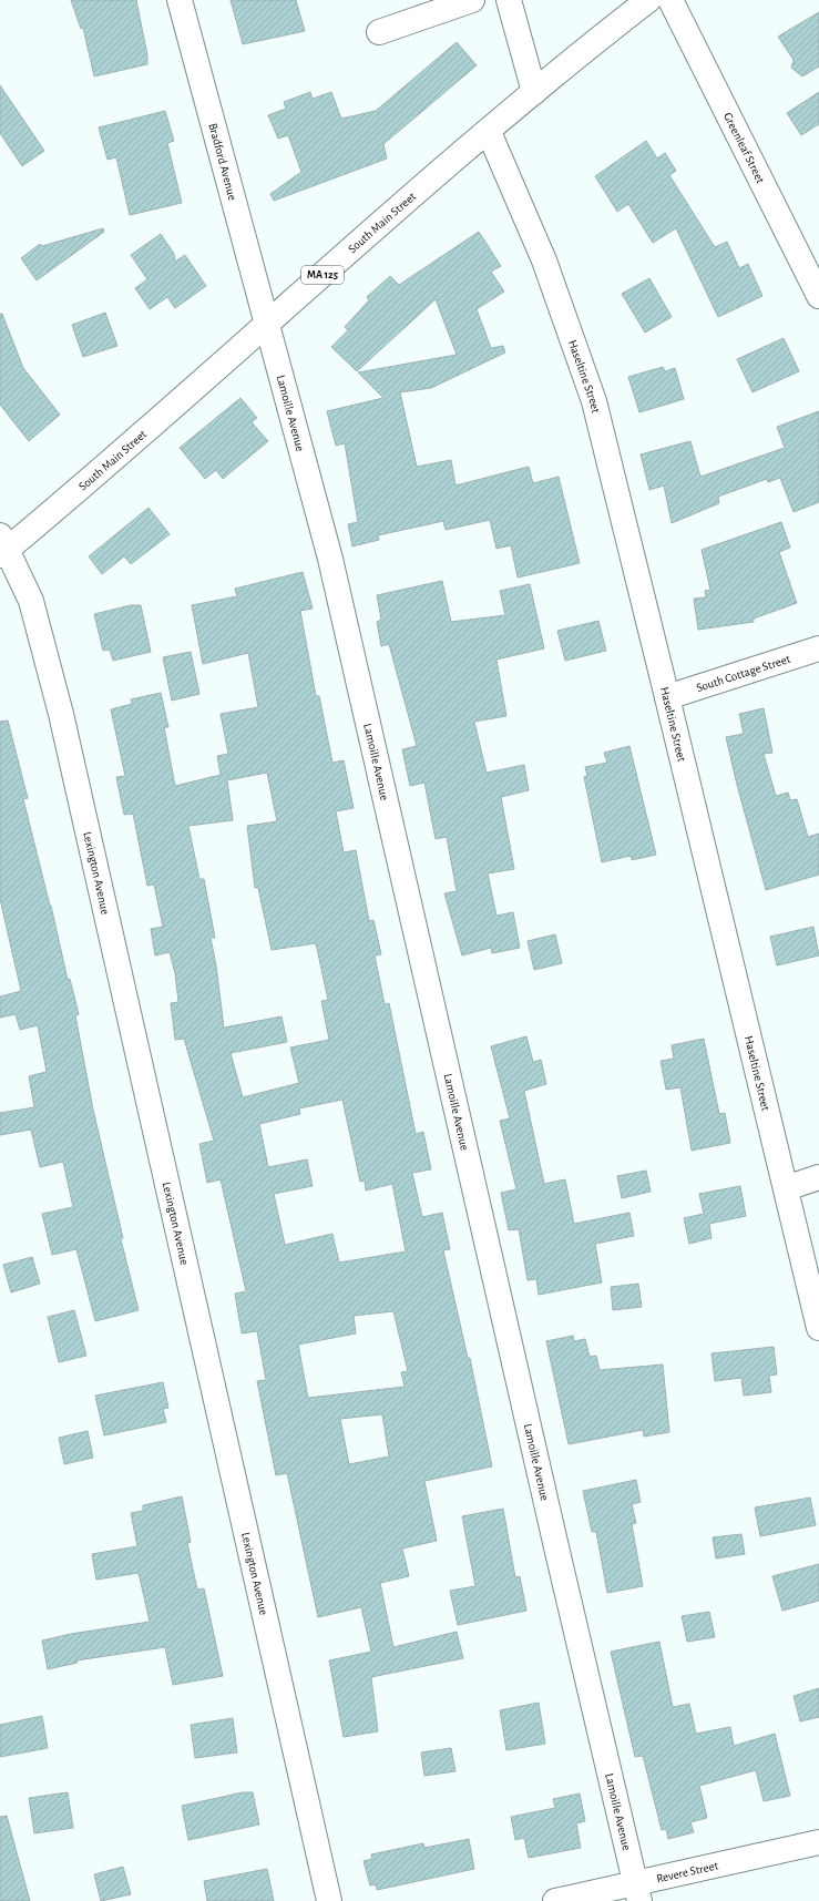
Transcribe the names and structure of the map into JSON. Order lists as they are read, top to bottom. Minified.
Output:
{"streets":{"street":["Greenleaf Street","Bradford Avenue","South Main Street","MA 125","Haseltine Street","Lamoille Avenue","South Cottage Street","Lexington Avenue","Revere Street"]},"crossings":[["Bradford Avenue","South Main Street"],["Bradford Avenue","Lamoille Avenue"],["South Main Street","Haseltine Street"],["South Main Street","Lamoille Avenue"],["South Main Street","Lexington Avenue"],["Haseltine Street","South Cottage Street"],["Lamoille Avenue","Revere Street"]]}
